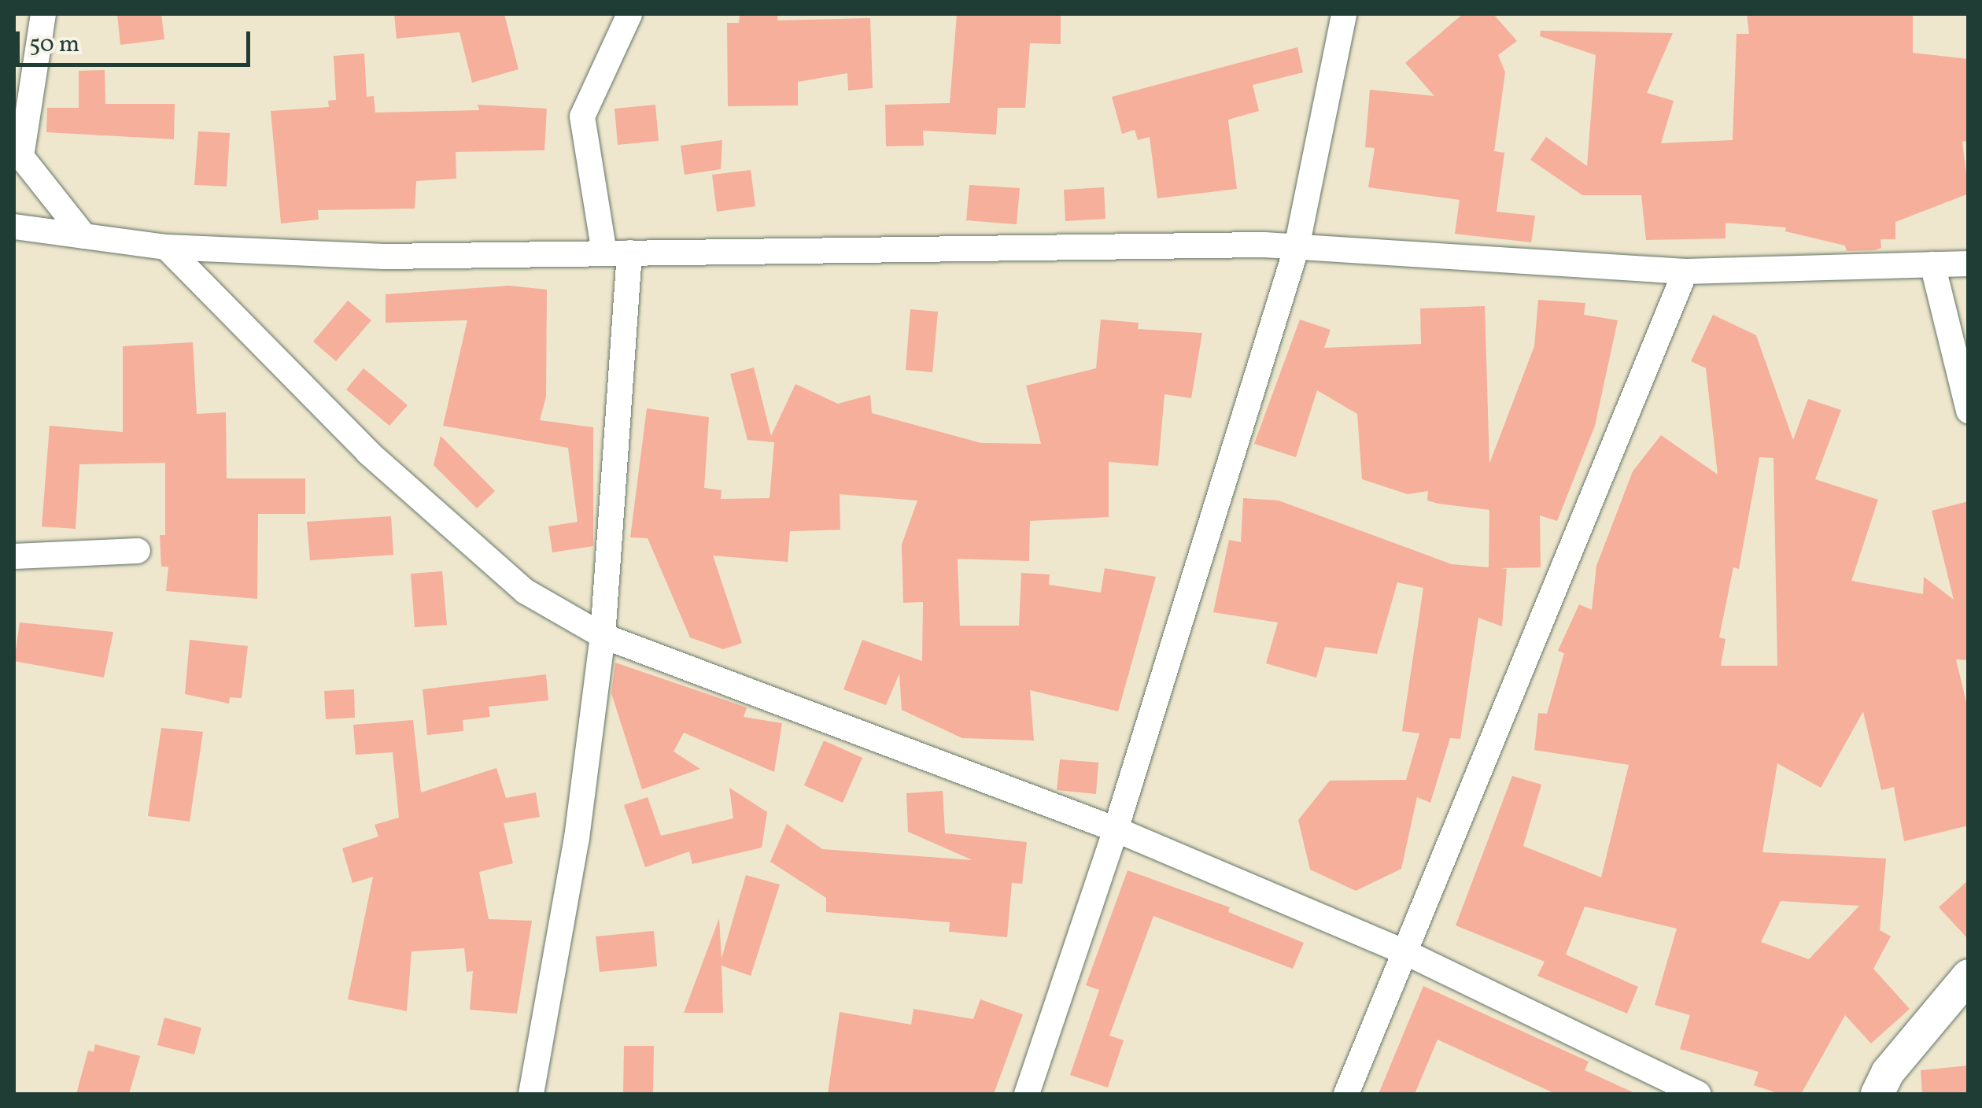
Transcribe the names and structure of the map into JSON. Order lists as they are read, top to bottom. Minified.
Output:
{"scale_bar":"50 m"}
